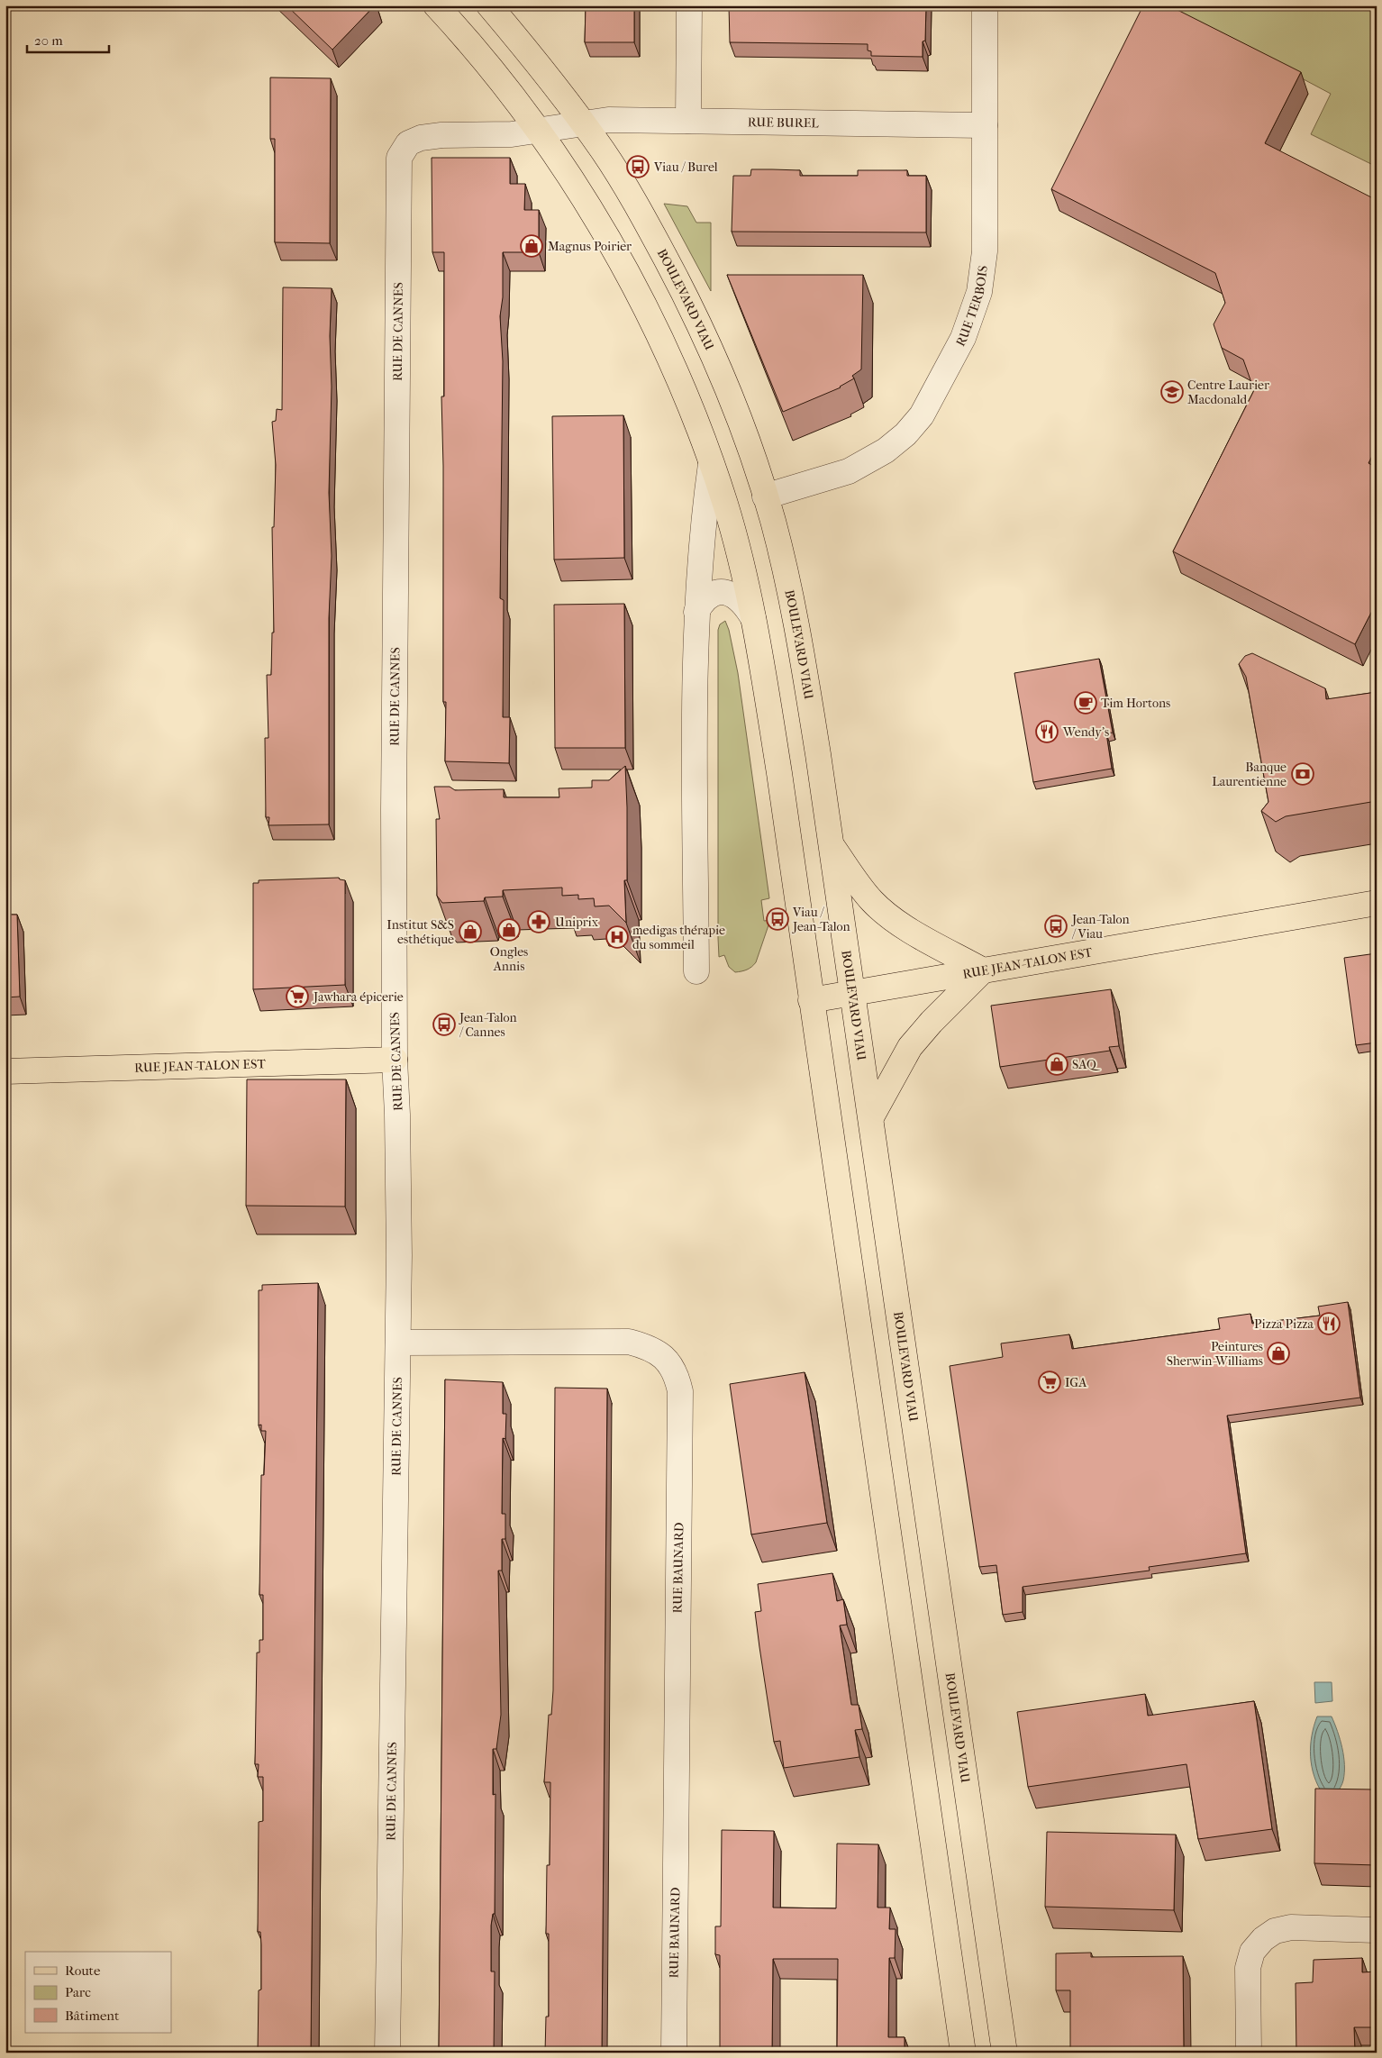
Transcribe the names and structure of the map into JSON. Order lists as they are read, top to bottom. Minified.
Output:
{"streets":{"main road":["BOULEVARD VIAU","RUE JEAN-TALON EST"],"street":["RUE BUREL","RUE TERBOIS","RUE DE CANNES","RUE BAUNARD"]},"crossings":[["RUE BUREL","BOULEVARD VIAU"],["RUE BUREL","RUE TERBOIS"],["RUE BUREL","RUE DE CANNES"],["BOULEVARD VIAU","RUE TERBOIS"],["BOULEVARD VIAU","RUE DE CANNES"],["BOULEVARD VIAU","RUE JEAN-TALON EST"],["RUE DE CANNES","RUE JEAN-TALON EST"],["RUE DE CANNES","RUE BAUNARD"]],"places":{"bus stop":["Viau / Burel","Viau / Jean-Talon","Jean-Talon / Viau","Jean-Talon / Cannes"],"shop":["Magnus Poirier","Ongles Annis","Institut S&S esthétique","SAQ","Peintures Sherwin-Williams"],"school or university":["Centre Laurier Macdonald"],"cafe":["Tim Hortons"],"restaurant":["Wendy's","Pizza Pizza"],"bank":["Banque Laurentienne"],"pharmacy":["Uniprix"],"hospital":["medigas thérapie du sommeil"],"supermarket":["Jawhara épicerie","IGA"]},"legend":["Route","Parc","Bâtiment"],"scale_bar":"20 m"}
